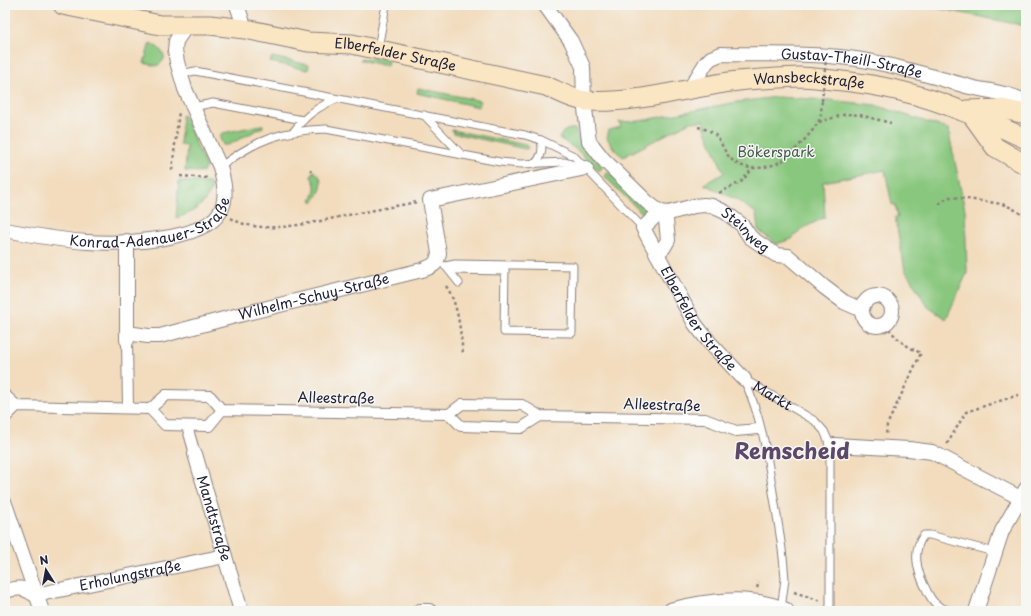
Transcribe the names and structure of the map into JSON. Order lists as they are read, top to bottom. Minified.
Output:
{"streets":{"main road":["Elberfelder Straße","Wansbeckstraße"],"street":["Gustav-Theill-Straße","Konrad-Adenauer-Straße","Steinweg","Wilhelm-Schuy-Straße","Alleestraße","Mandtstraße","Erholungstraße"],"lane":["Markt"]},"crossings":[["Elberfelder Straße","Wansbeckstraße"],["Elberfelder Straße","Konrad-Adenauer-Straße"],["Elberfelder Straße","Steinweg"],["Elberfelder Straße","Markt"],["Gustav-Theill-Straße","Wansbeckstraße"],["Markt","Alleestraße"],["Mandtstraße","Erholungstraße"]],"districts":["Remscheid"],"parks":["Bökerspark"],"north":"top"}
